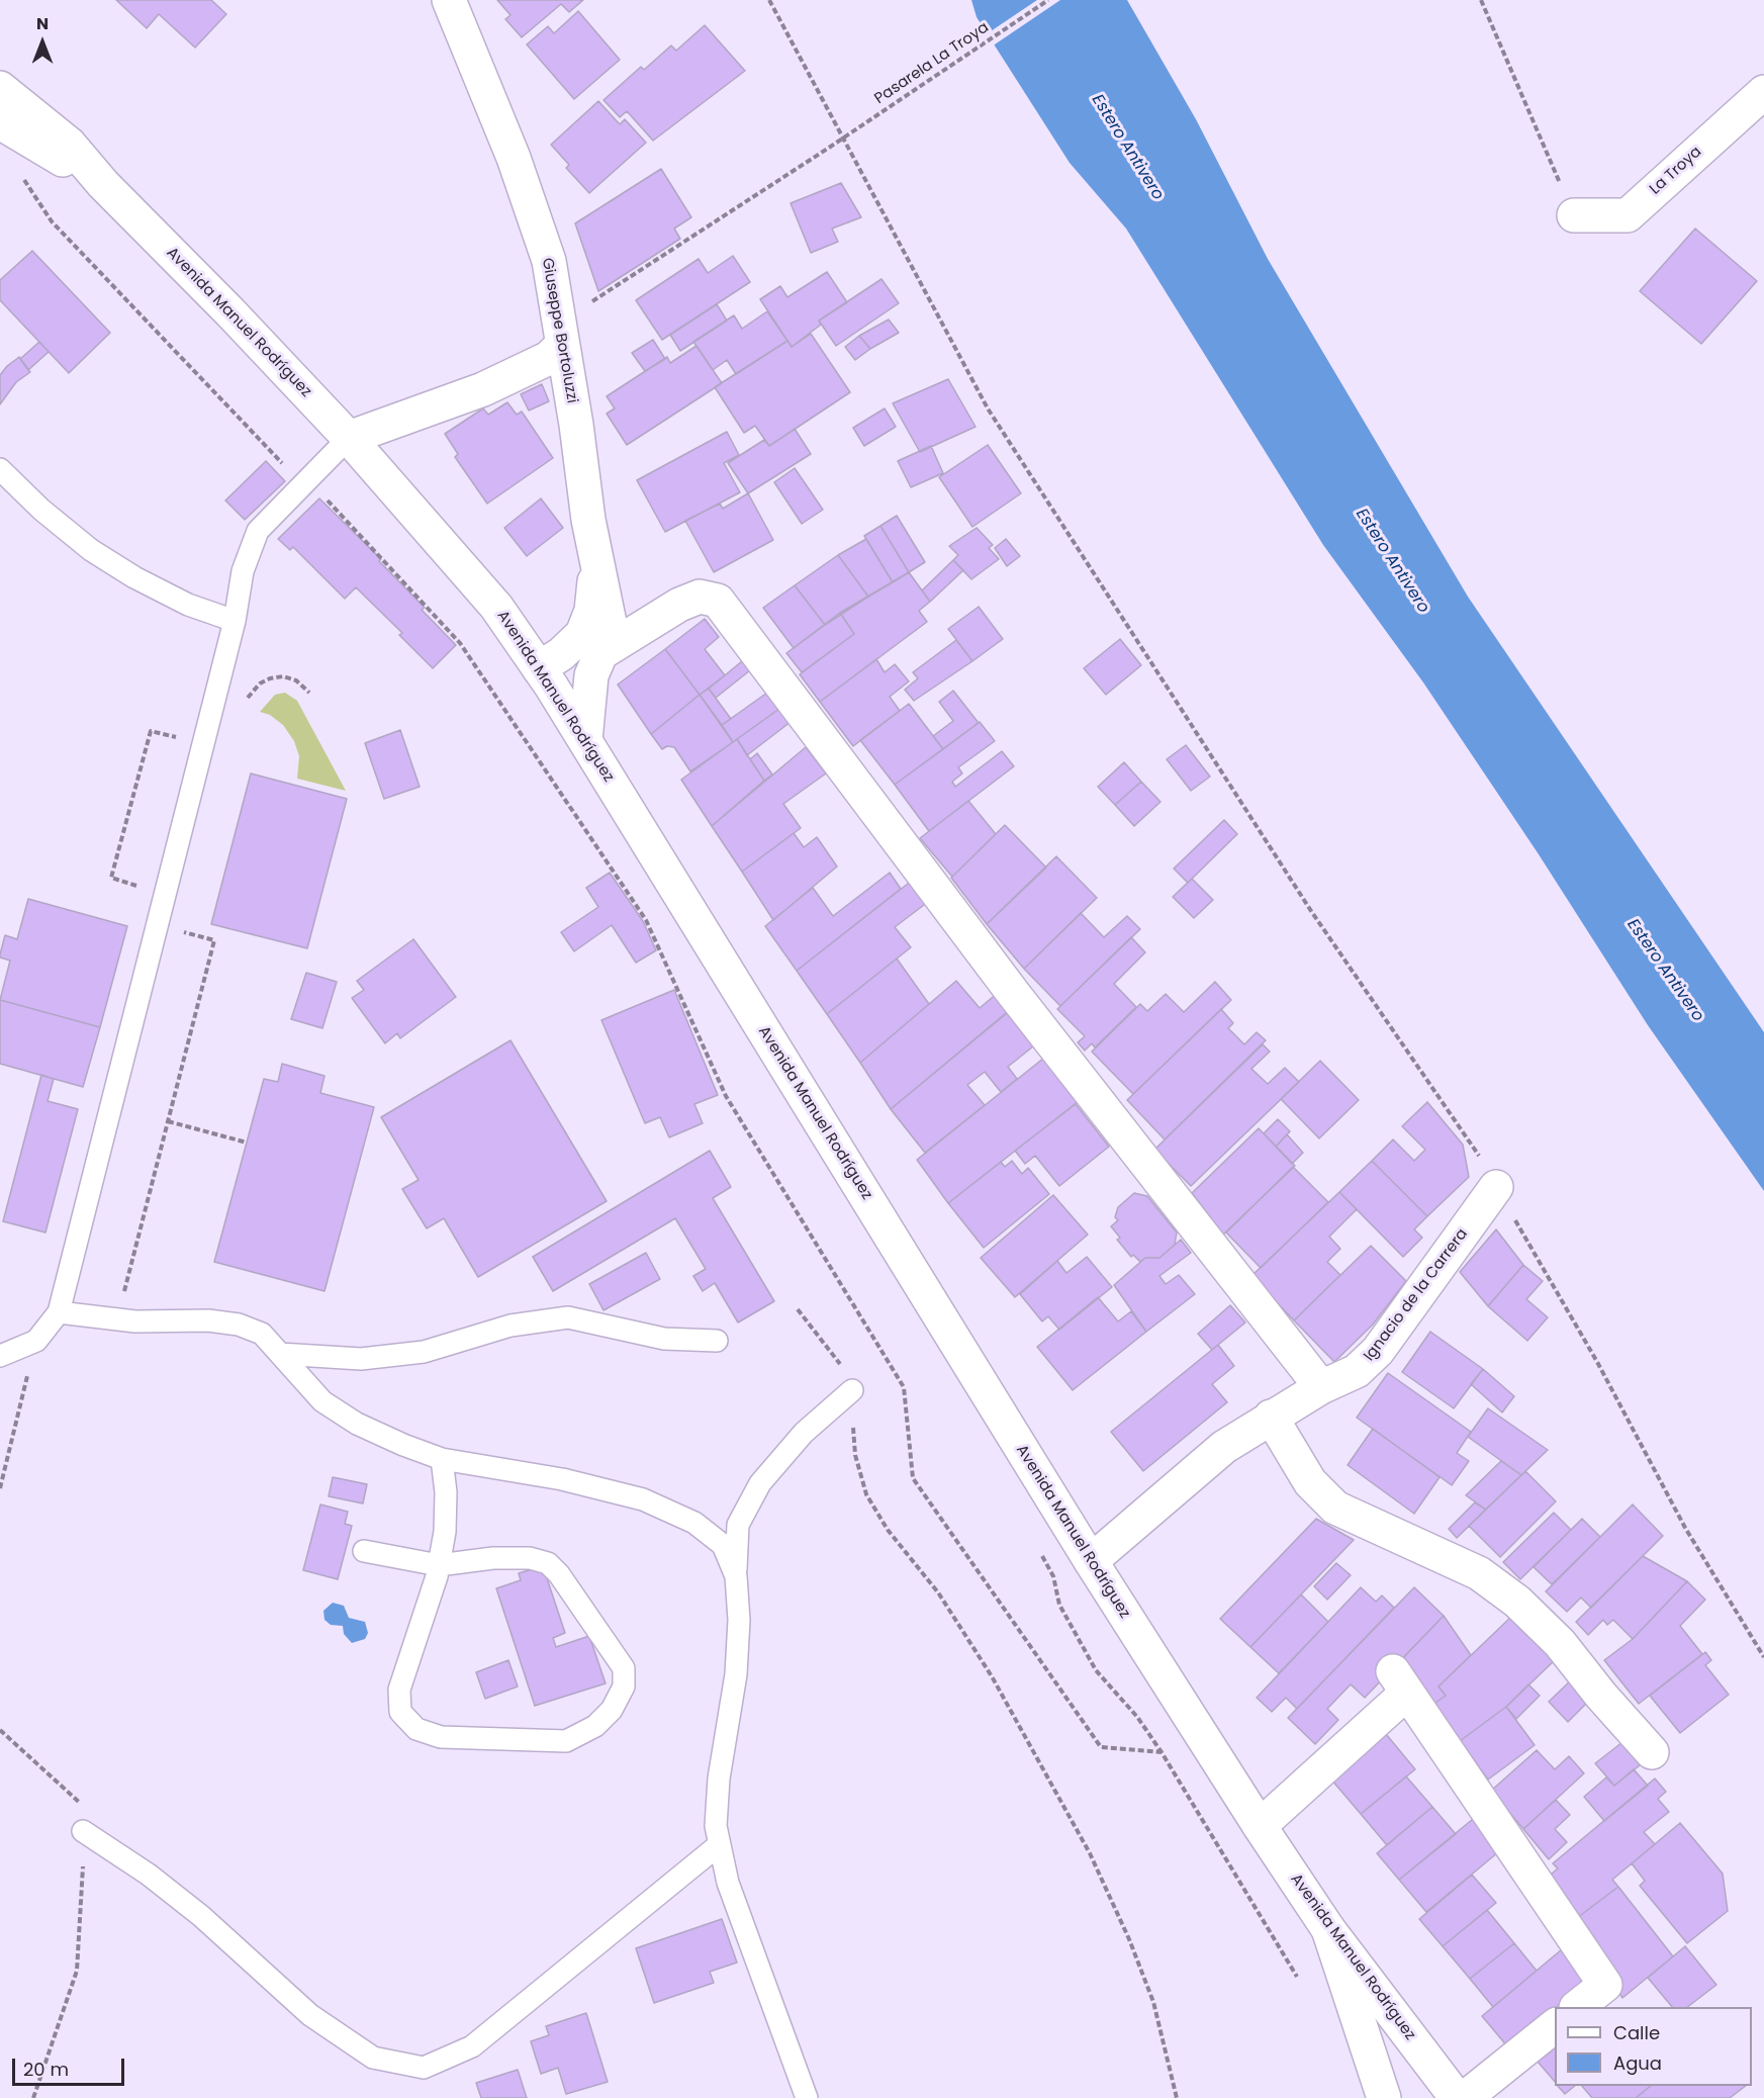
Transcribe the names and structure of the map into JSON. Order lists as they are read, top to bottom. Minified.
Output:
{"streets":{"main road":["La Troya","Avenida Manuel Rodríguez","Giuseppe Bortoluzzi","Ignacio de la Carrera"],"path":["Pasarela La Troya"]},"crossings":[["Pasarela La Troya","Giuseppe Bortoluzzi"],["Avenida Manuel Rodríguez","Ignacio de la Carrera"]],"water":["Estero Antivero"],"legend":["Calle","Agua"],"scale_bar":"20 m","north":"top"}
